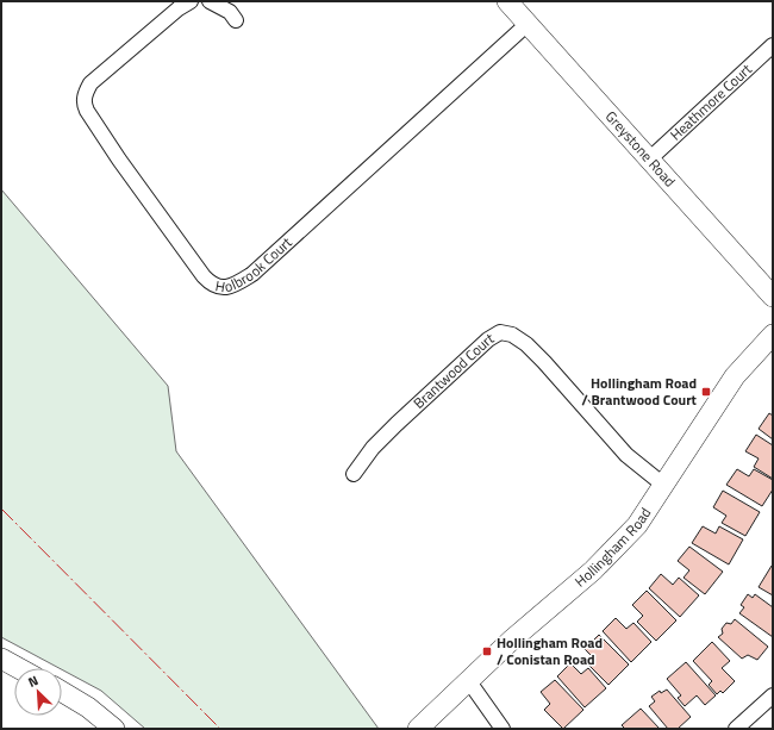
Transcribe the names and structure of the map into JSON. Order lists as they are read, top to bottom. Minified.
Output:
{"streets":{"street":["Heathmore Court","Greystone Road","Holbrook Court","Brantwood Court","Hollingham Road"]},"crossings":[["Heathmore Court","Greystone Road"],["Greystone Road","Holbrook Court"],["Brantwood Court","Hollingham Road"]],"places":{"transit":["Hollingham Road / Brantwood Court","Hollingham Road / Conistan Road"]},"north":"top left"}
